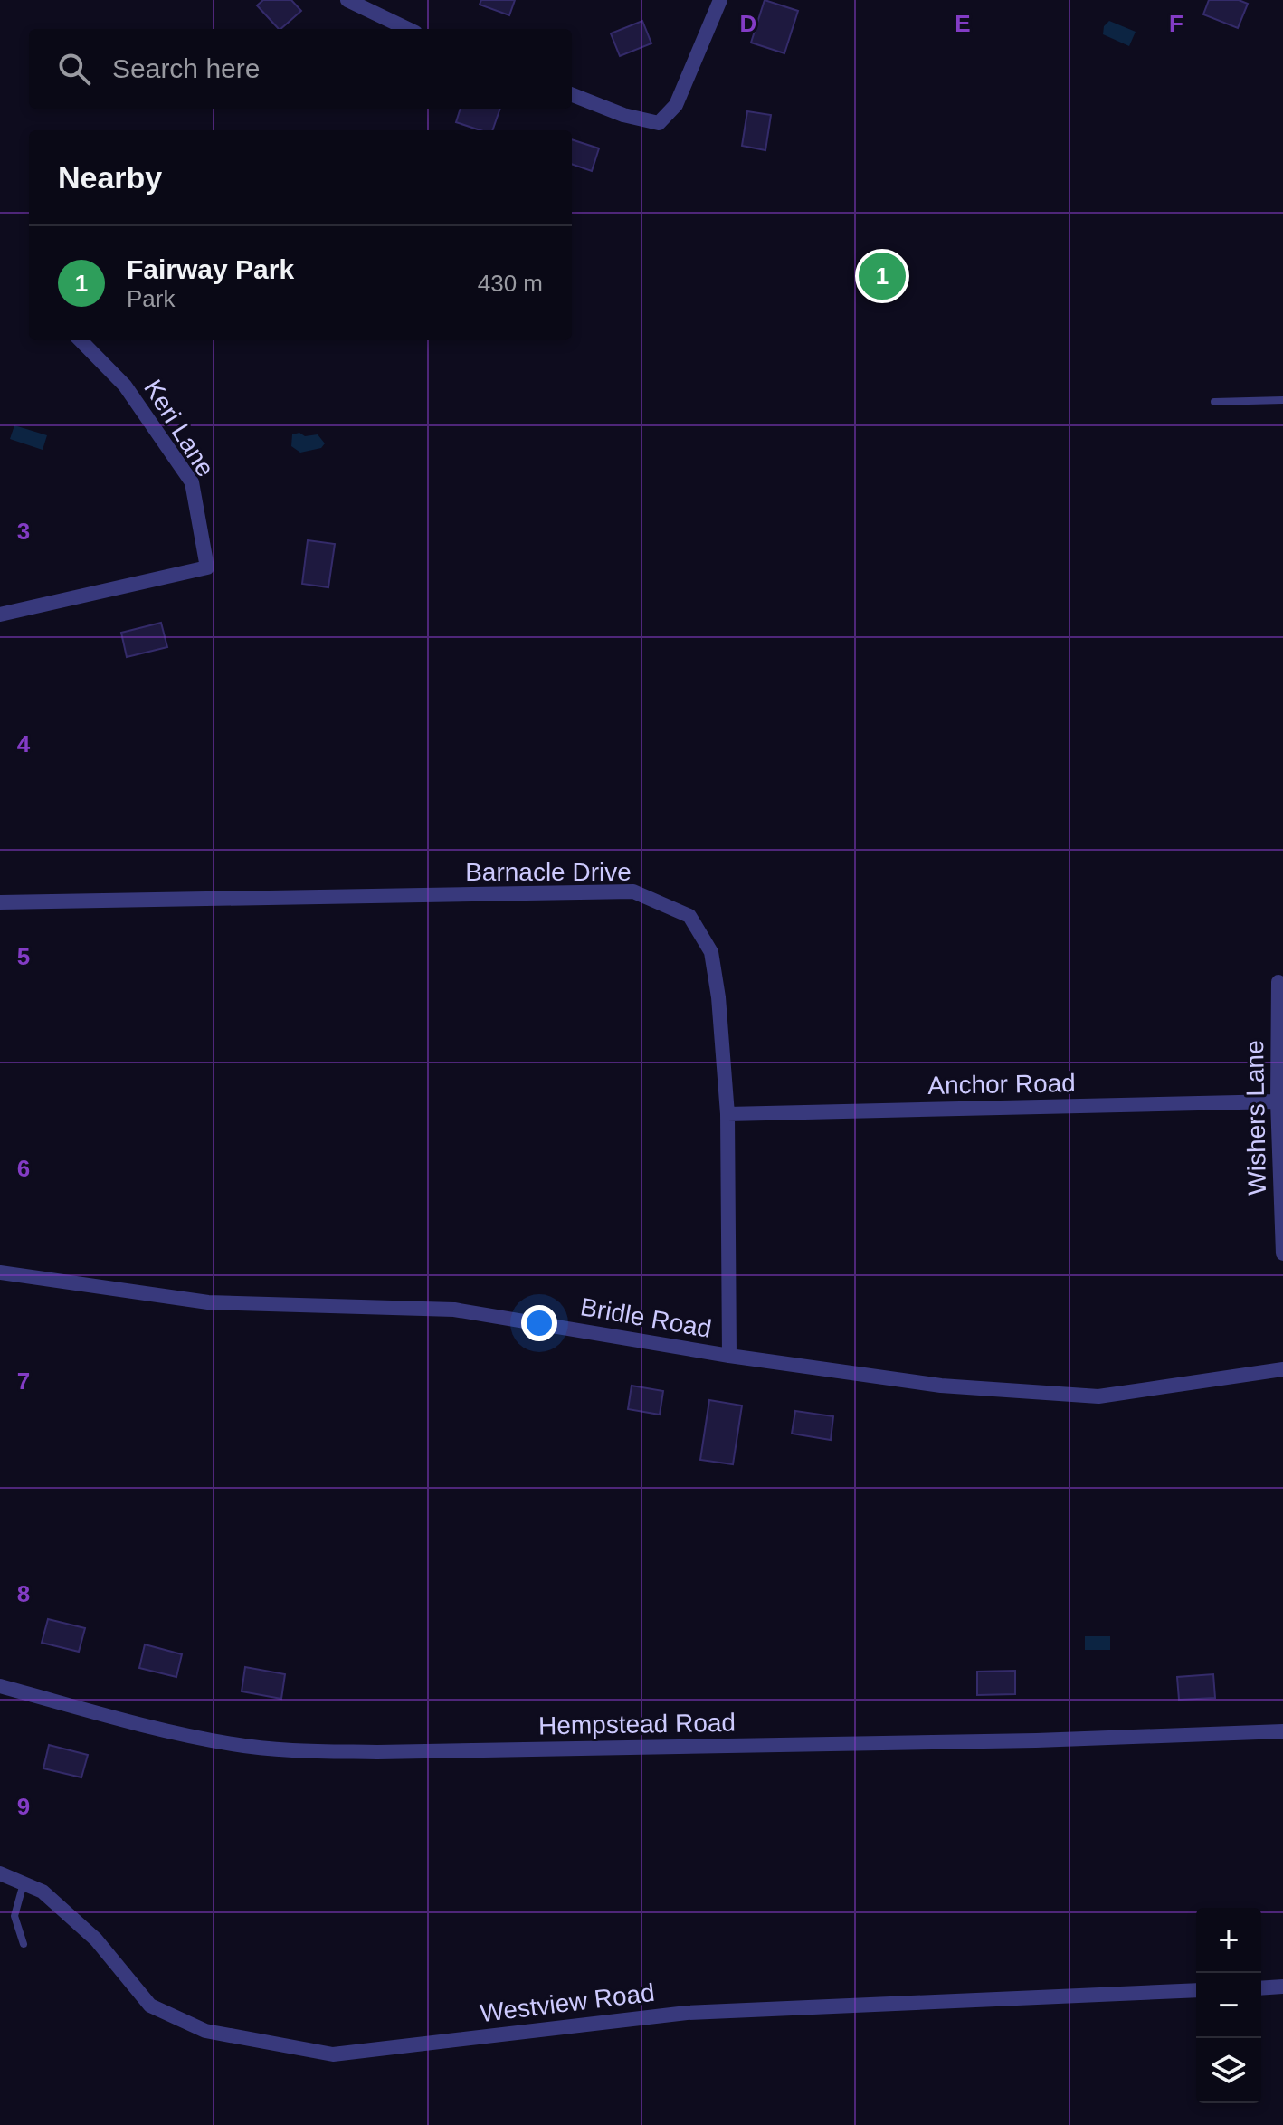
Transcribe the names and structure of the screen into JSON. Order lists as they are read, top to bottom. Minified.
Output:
{"streets":{"street":["Keri Lane","Barnacle Drive","Anchor Road","Wishers Lane","Bridle Road","Hempstead Road","Westview Road"]},"crossings":[["Barnacle Drive","Anchor Road"],["Barnacle Drive","Bridle Road"],["Anchor Road","Wishers Lane"]],"page":{"search":"Search here","heading":"Nearby","list":[{"mark":"1","name":"Fairway Park","note":"Park","value":"430 m"}],"pins":"1","map_buttons":["+","−"]},"grid":{"columns":["D","E","F"],"rows":["3","4","5","6","7","8","9"]}}
